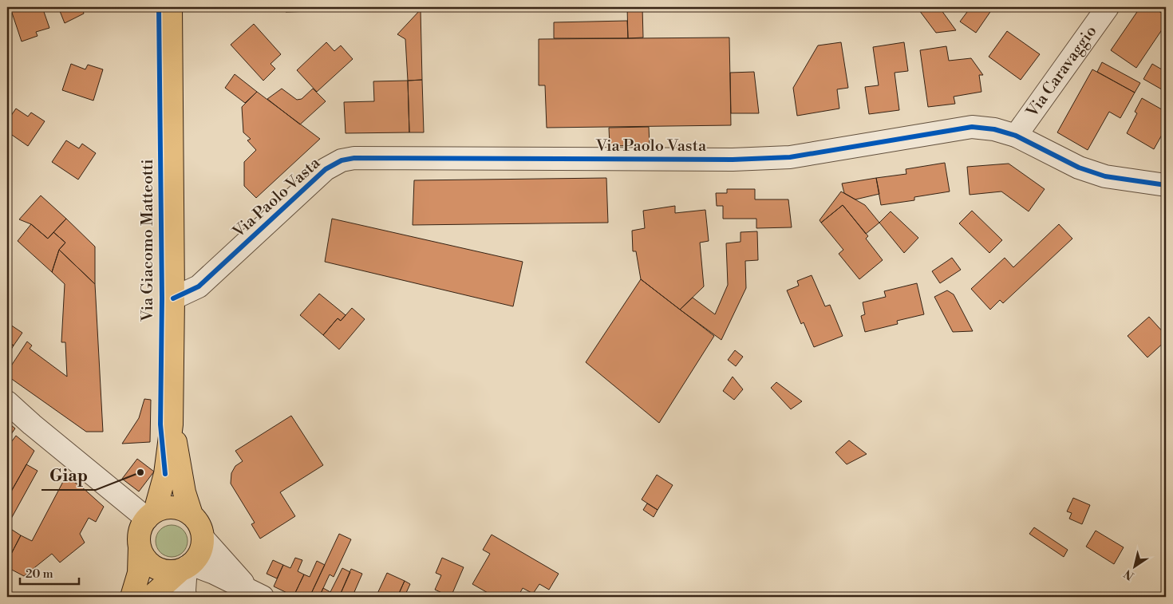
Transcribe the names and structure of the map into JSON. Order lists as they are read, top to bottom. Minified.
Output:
{"streets":{"main road":["Via Giacomo Matteotti"],"street":["Via Caravaggio","Via Paolo Vasta"]},"crossings":[["Via Caravaggio","Via Paolo Vasta"],["Via Paolo Vasta","Via Giacomo Matteotti"]],"places":["Giap"],"scale_bar":"20 m","north":"bottom left"}
